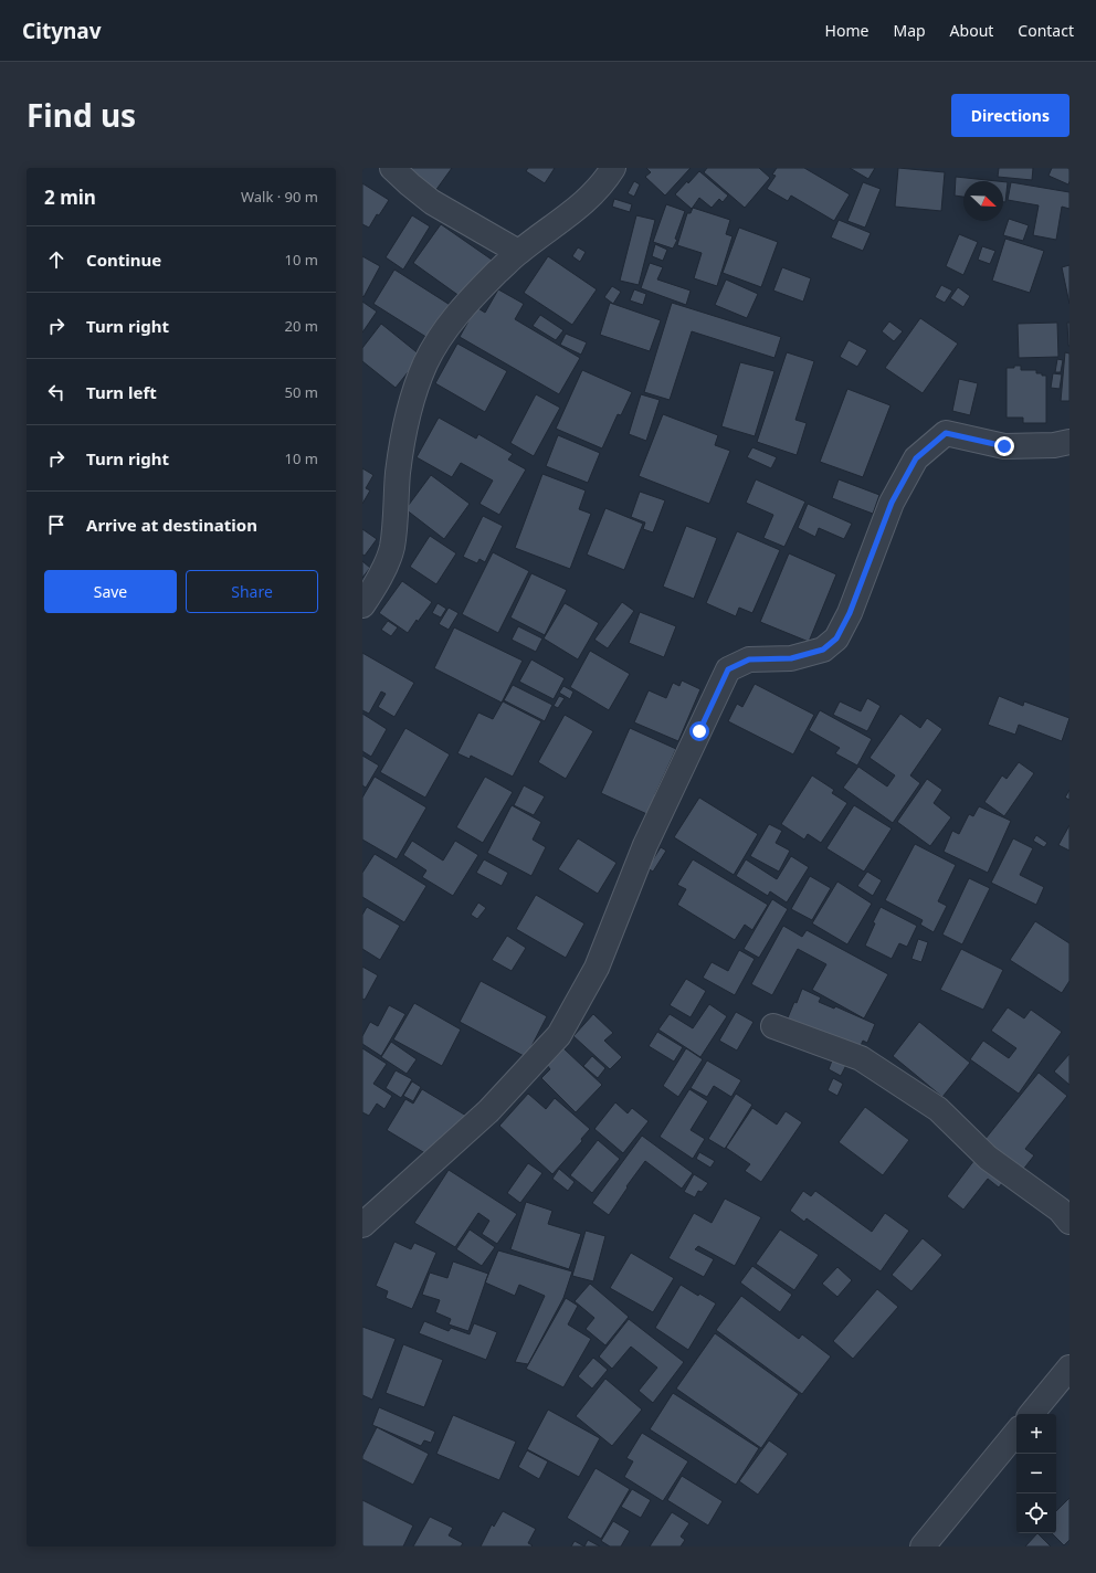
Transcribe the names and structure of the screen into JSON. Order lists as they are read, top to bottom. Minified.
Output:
{"north":"bottom right","page":{"header":"Citynav","nav":["Home","Map","About","Contact"],"title":"Find us","buttons":["Directions",["Save","Share"]],"heading":["2 min","Walk · 90 m"],"list":[["Continue","10 m"],["Turn right","20 m"],["Turn left","50 m"],["Turn right","10 m"],"Arrive at destination"],"map_buttons":["+","−"]}}
